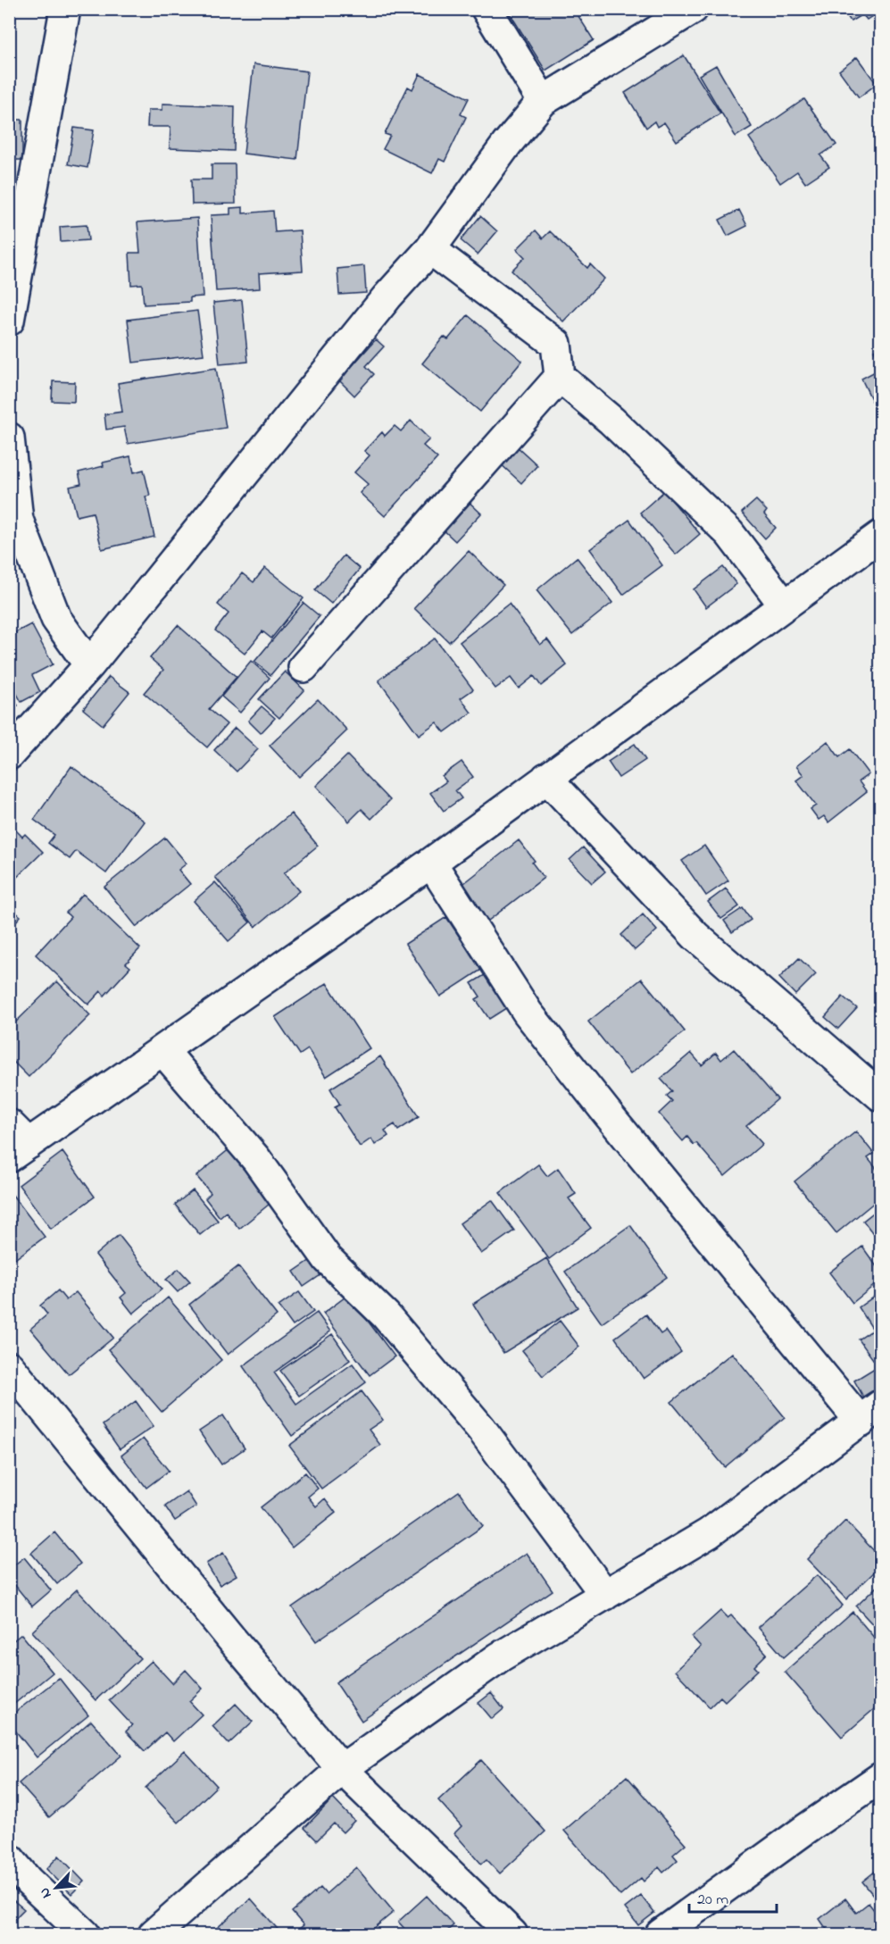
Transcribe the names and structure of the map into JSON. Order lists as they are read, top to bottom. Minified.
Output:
{"scale_bar":"20 m","north":"bottom left"}
